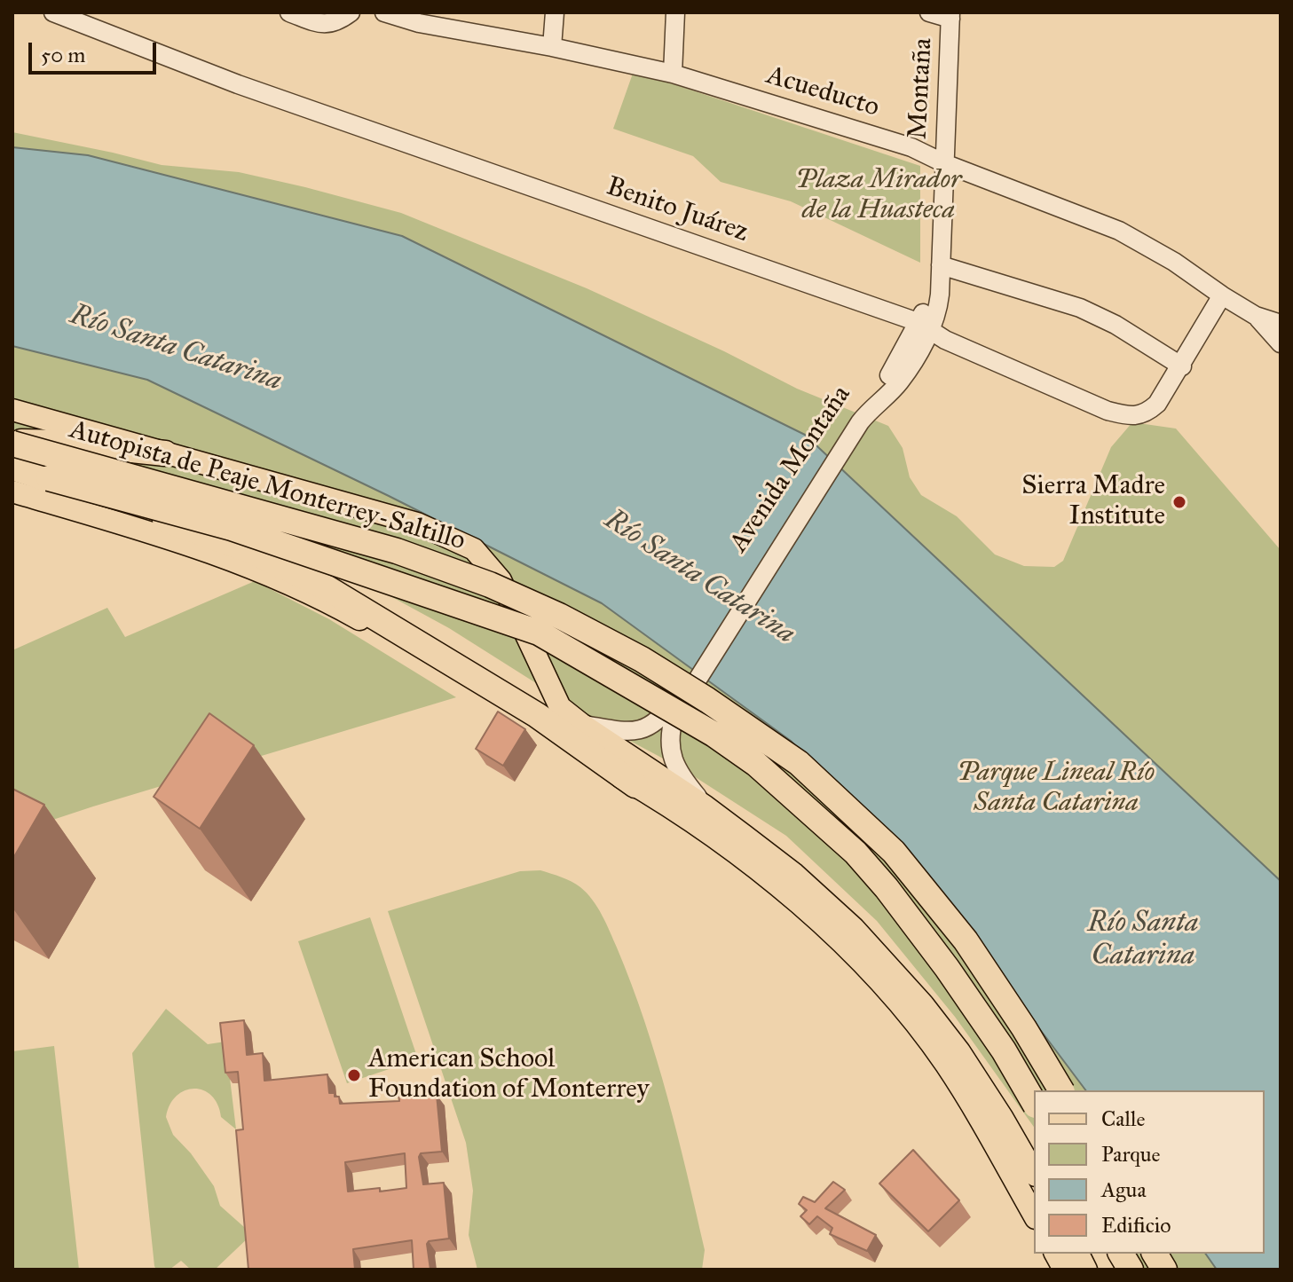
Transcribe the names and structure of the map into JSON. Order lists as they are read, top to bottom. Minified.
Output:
{"streets":{"highway":["Autopista de Peaje Monterrey-Saltillo"],"street":["Montaña","Acueducto","Benito Juárez","Avenida Montaña"]},"crossings":[["Montaña","Acueducto"],["Montaña","Benito Juárez"],["Montaña","Avenida Montaña"],["Acueducto","Benito Juárez"]],"water":["Río Santa Catarina"],"parks":["Plaza Mirador de la Huasteca","Parque Lineal Río Santa Catarina"],"places":["Sierra Madre Institute","American School Foundation of Monterrey"],"legend":["Calle","Parque","Agua","Edificio"],"scale_bar":"50 m"}
